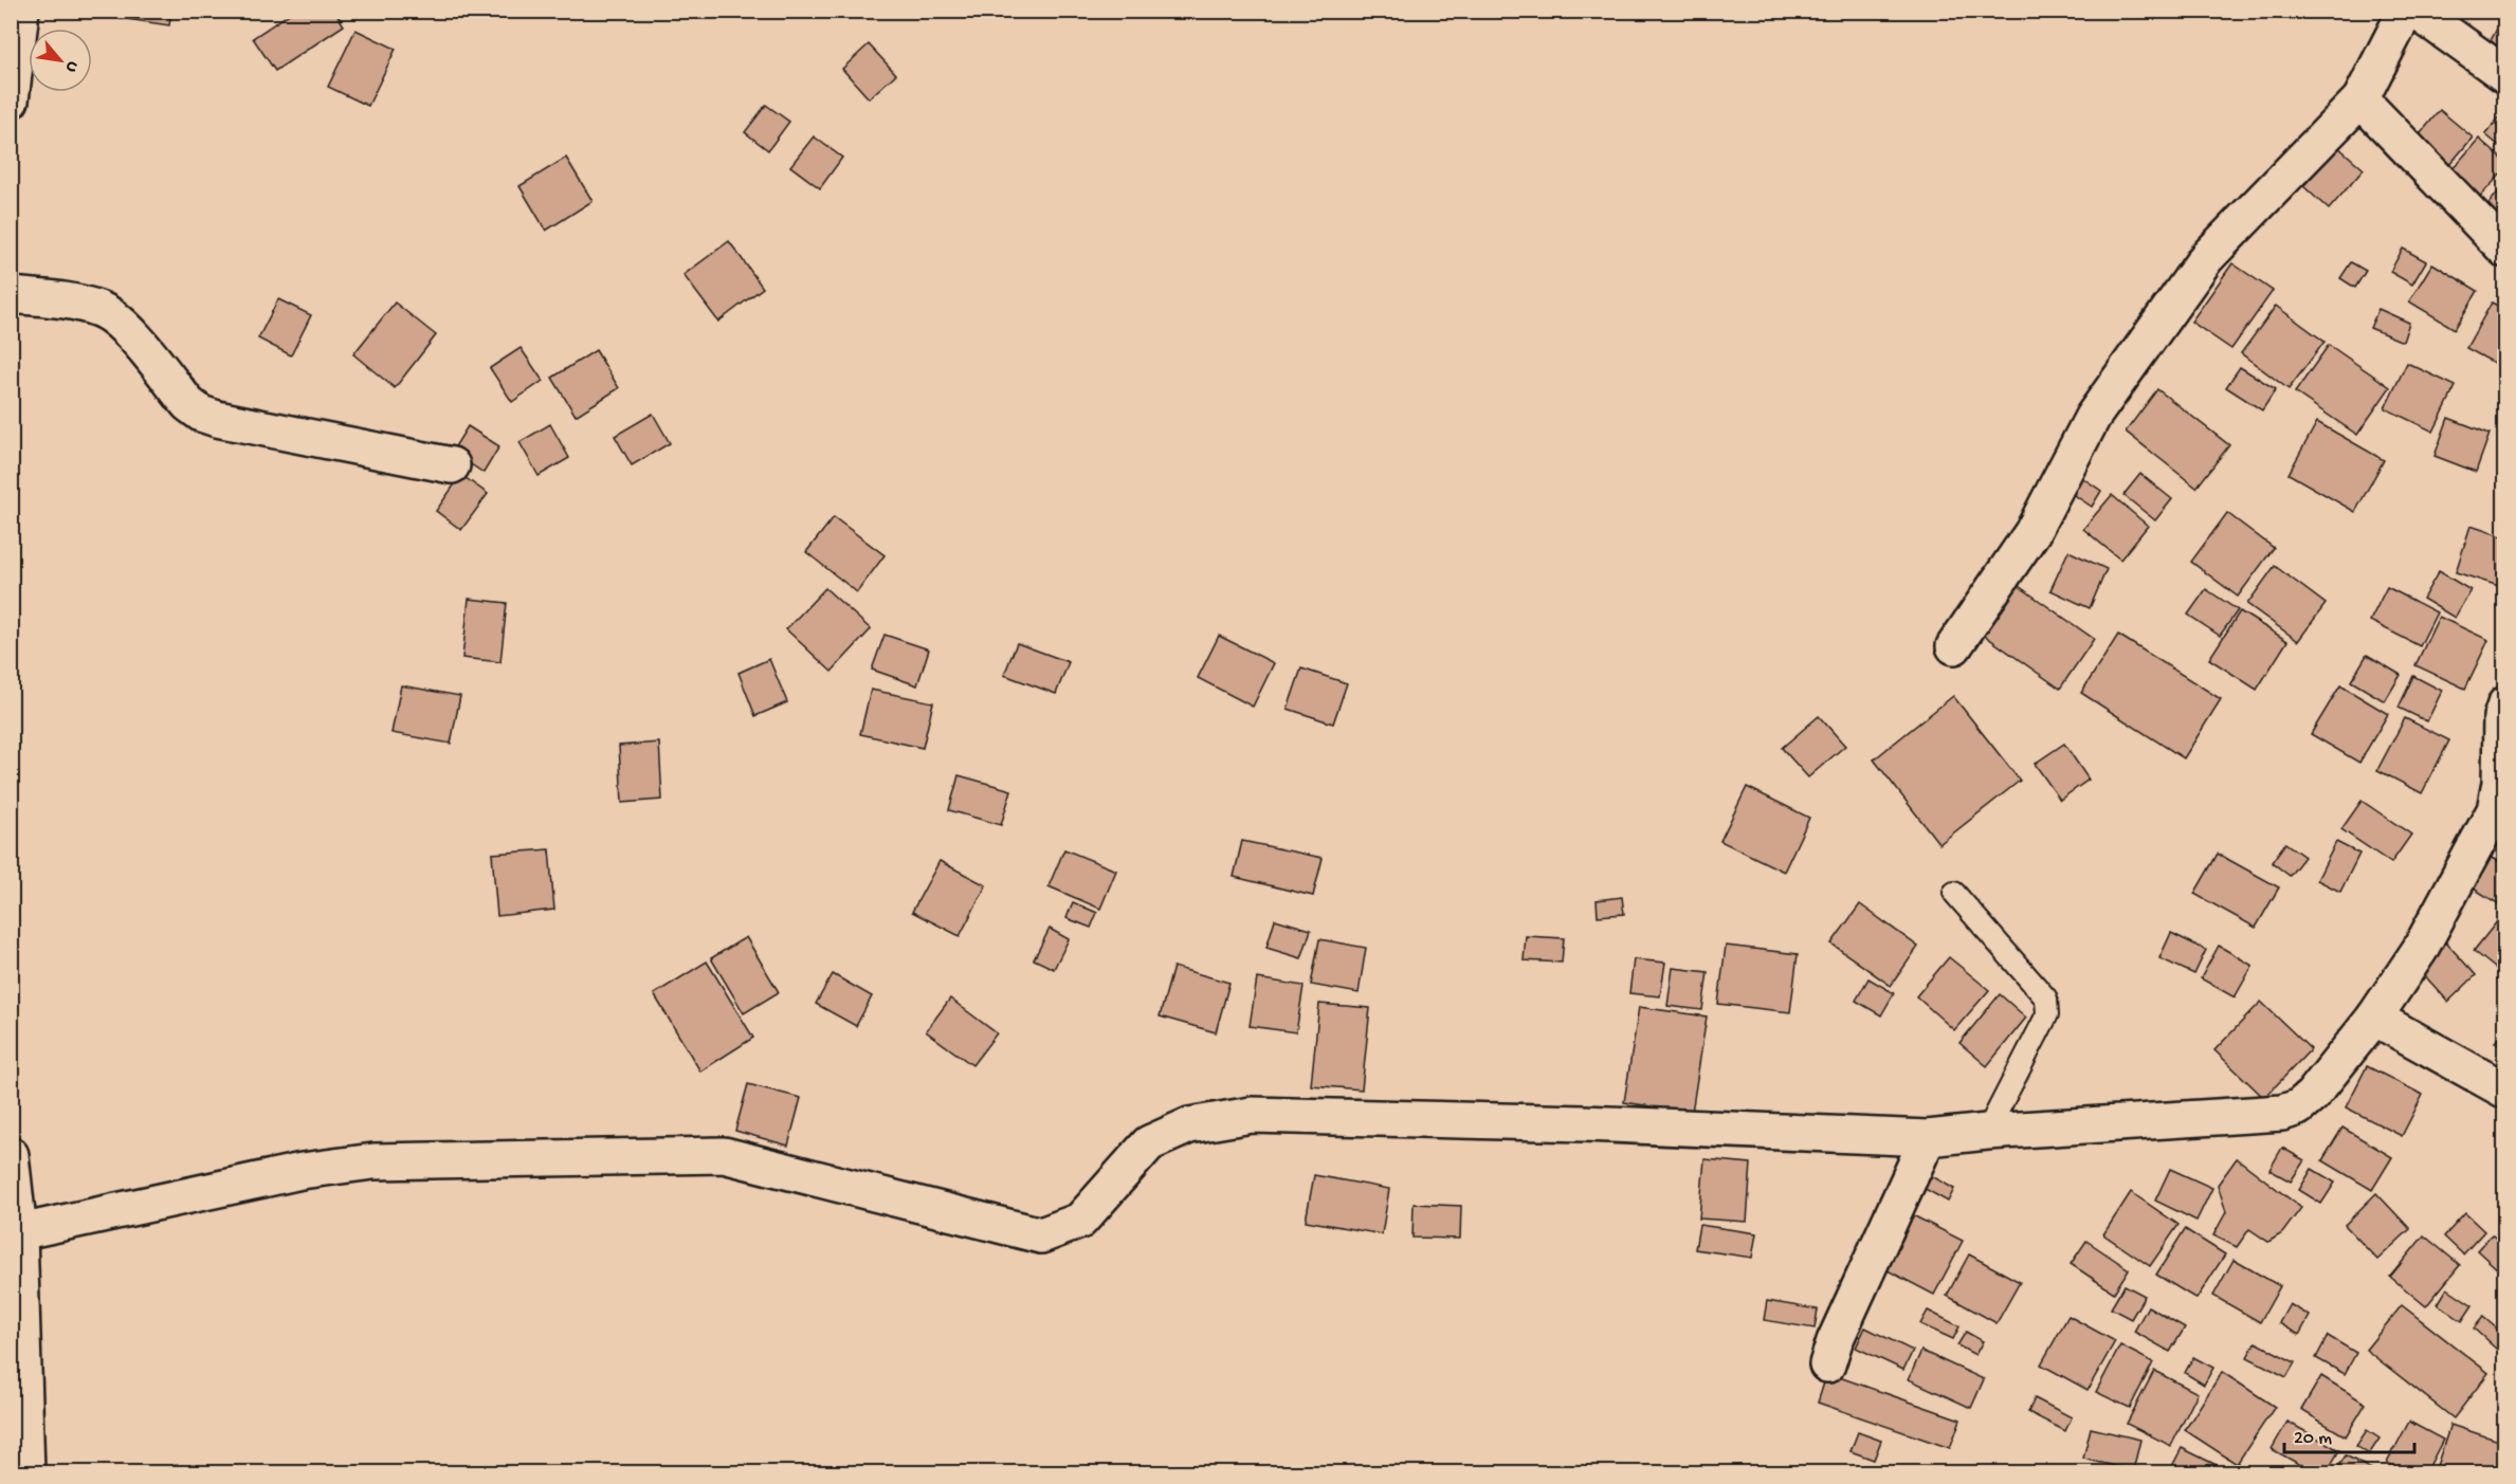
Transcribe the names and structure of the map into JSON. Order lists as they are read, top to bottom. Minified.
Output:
{"scale_bar":"20 m","north":"bottom right"}
